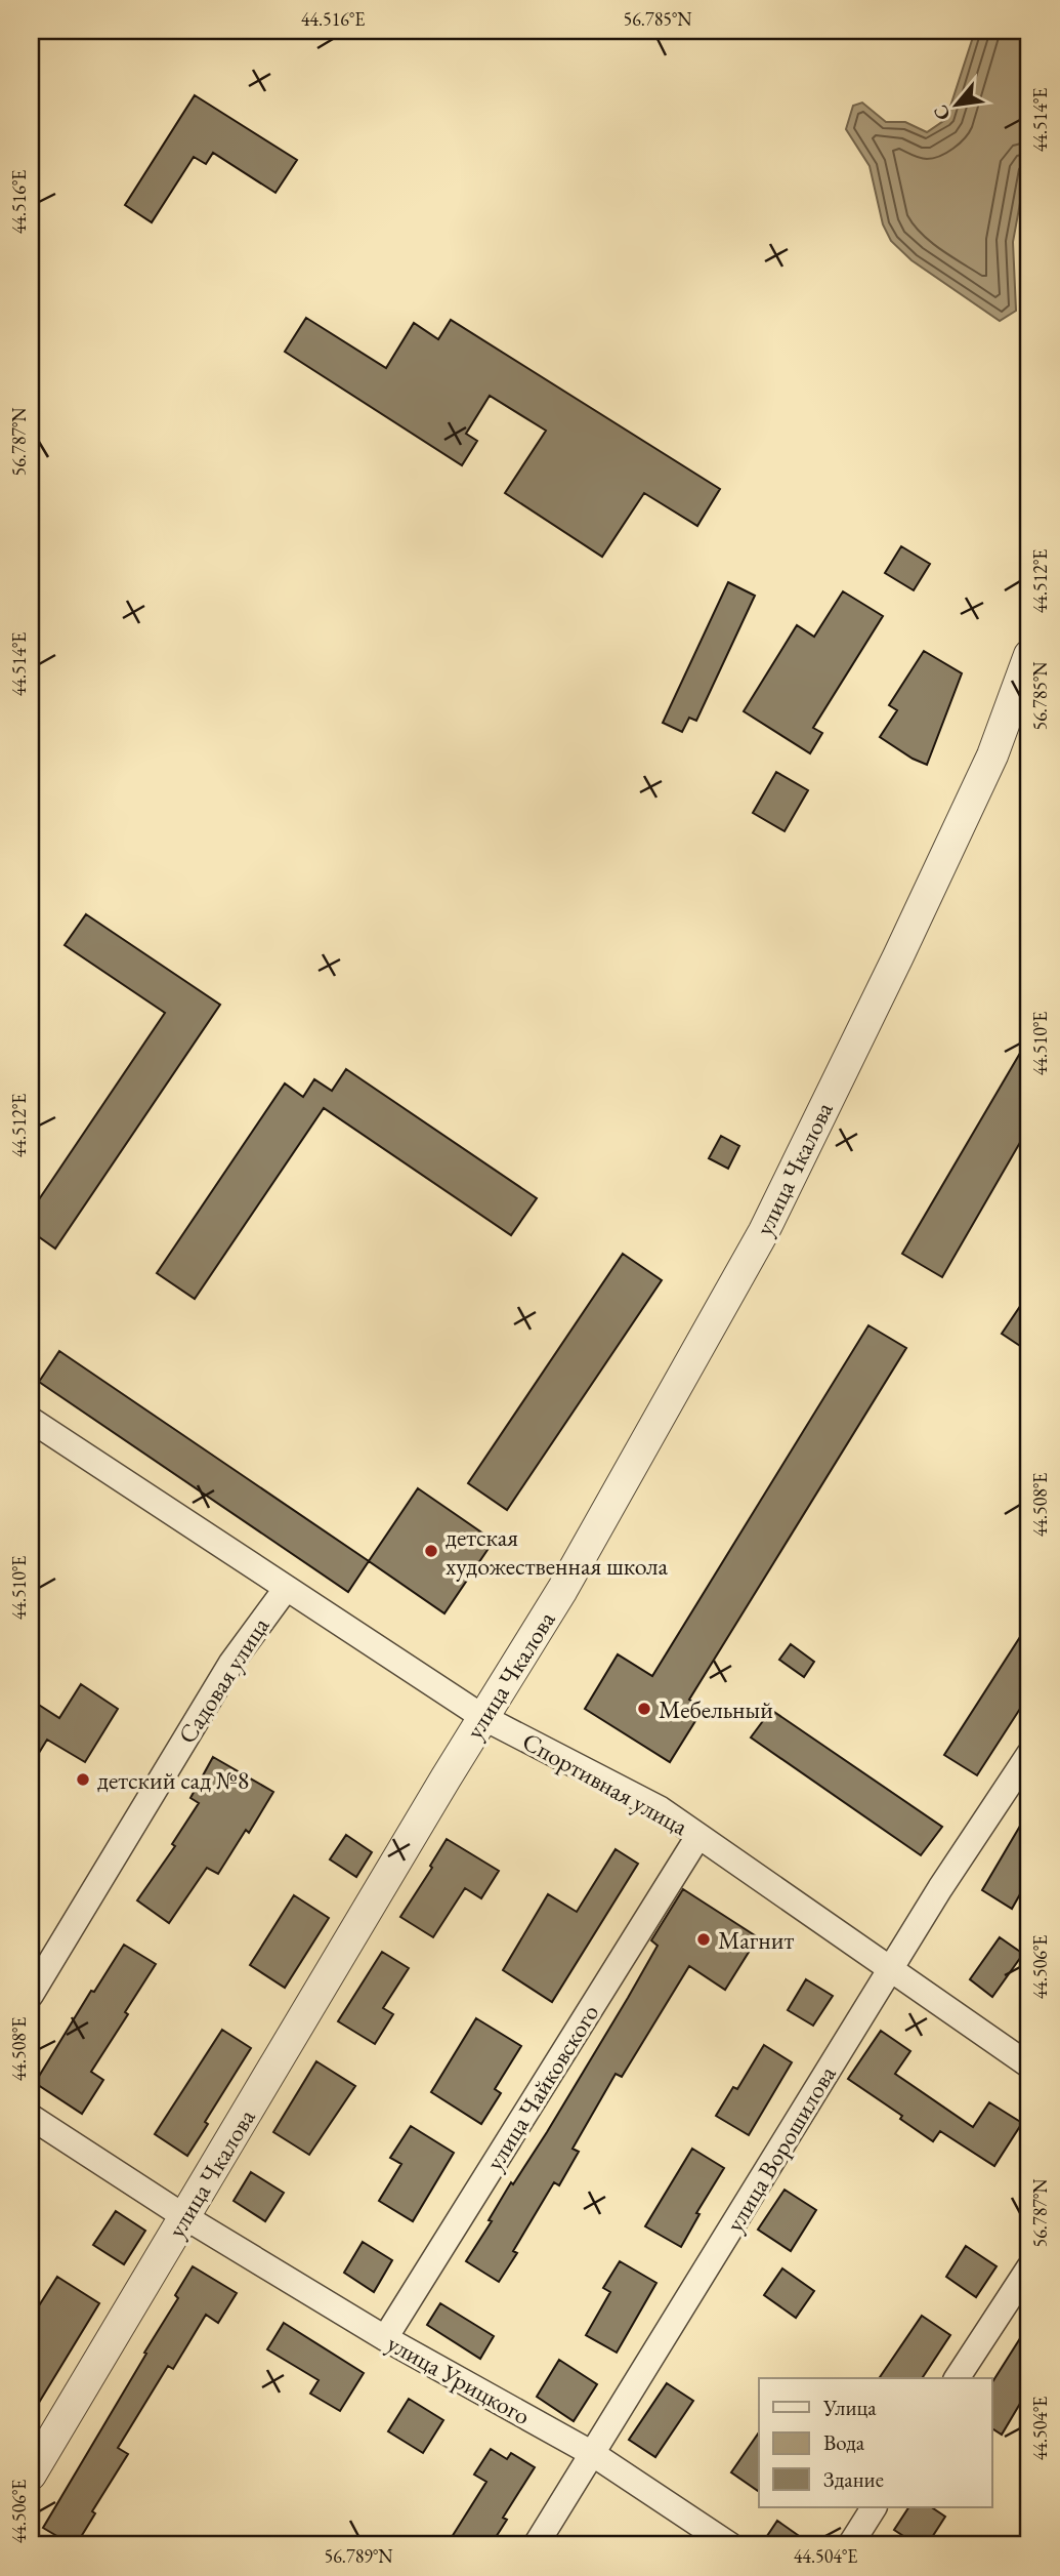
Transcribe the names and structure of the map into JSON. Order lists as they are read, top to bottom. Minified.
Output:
{"streets":{"street":["улица Чкалова","Садовая улица","Спортивная улица","улица Чайковского","улица Ворошилова","улица Урицкого"]},"crossings":[["улица Чкалова","Спортивная улица"],["улица Чкалова","улица Урицкого"],["Садовая улица","Спортивная улица"],["Спортивная улица","улица Чайковского"],["Спортивная улица","улица Ворошилова"],["улица Чайковского","улица Урицкого"],["улица Ворошилова","улица Урицкого"]],"places":["детская художественная школа","Мебельный","детский сад №8","Магнит"],"legend":["Улица","Вода","Здание"],"north":"bottom left","coordinates":["44.516°E","56.785°N","44.514°E","56.787°N","44.512°E","44.510°E","44.508°E","44.506°E","44.504°E","56.789°N"]}
